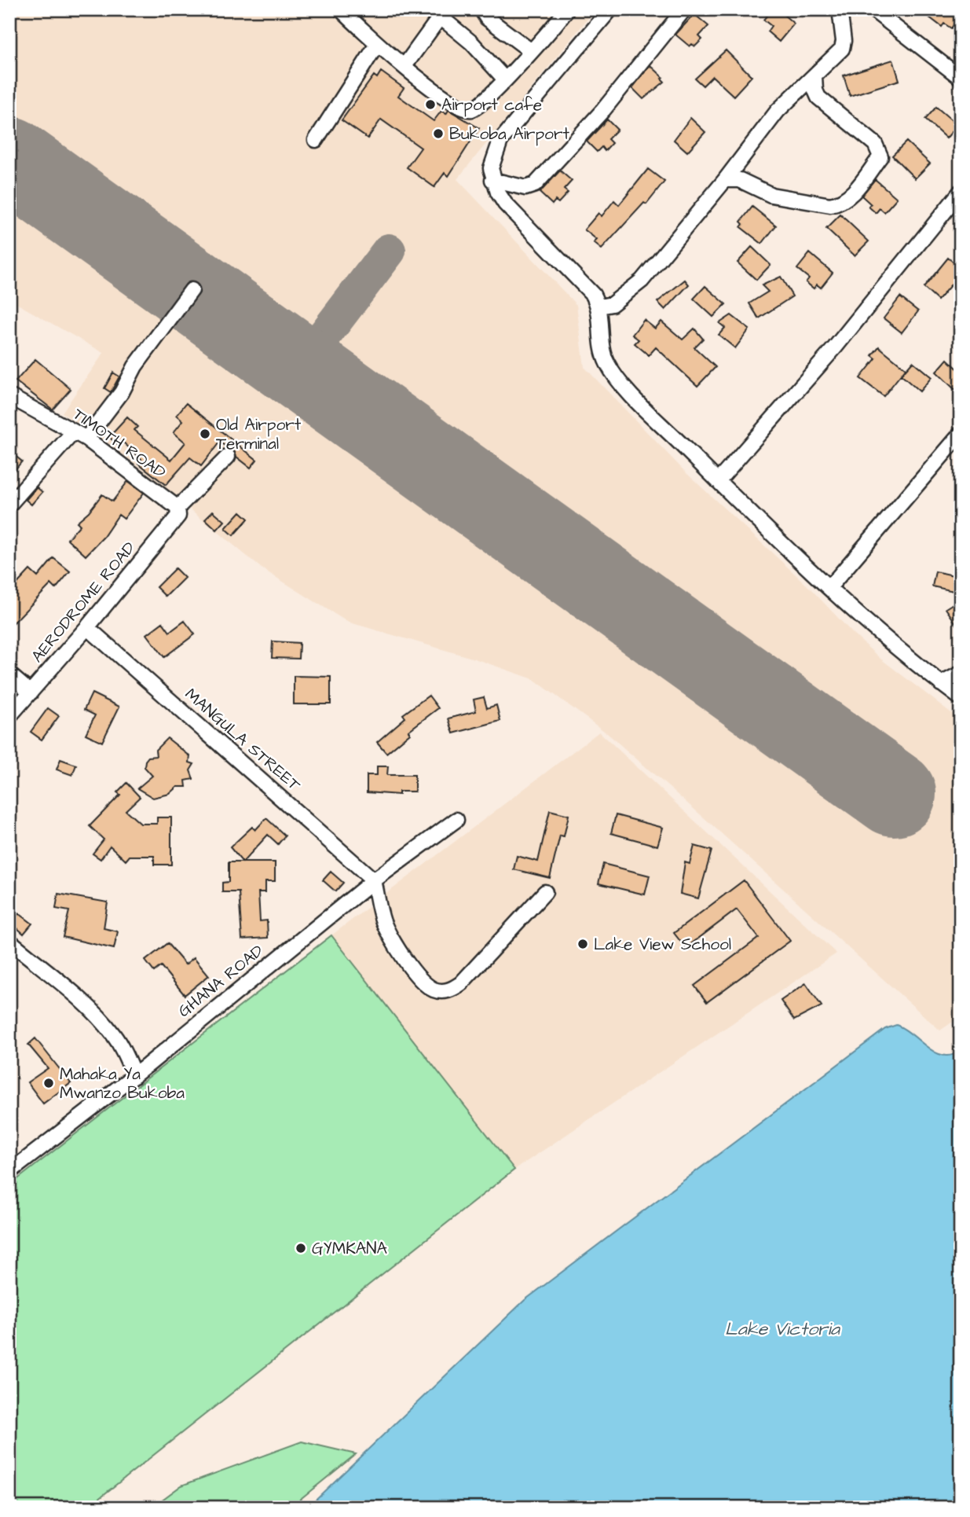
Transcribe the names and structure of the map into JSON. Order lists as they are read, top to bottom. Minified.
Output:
{"streets":{"street":["TIMOTH ROAD","AERODROME ROAD","MANGULA STREET","GHANA ROAD"]},"crossings":[["TIMOTH ROAD","AERODROME ROAD"],["AERODROME ROAD","MANGULA STREET"],["MANGULA STREET","GHANA ROAD"]],"water":["Lake Victoria"],"places":["Airport cafe","Bukoba Airport","Old Airport Terminal","Lake View School","Mahaka Ya Mwanzo Bukoba","GYMKANA"]}
